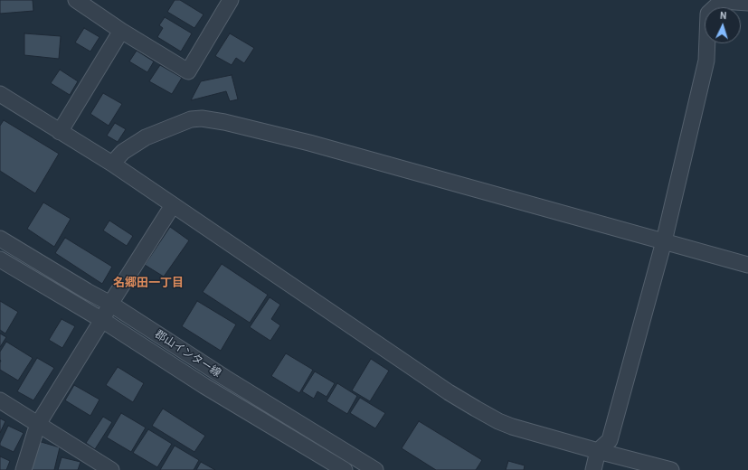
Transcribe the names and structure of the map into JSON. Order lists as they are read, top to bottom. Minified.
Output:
{"streets":{"street":["郡山インター線"]},"districts":["名郷田一丁目"],"north":"top"}
